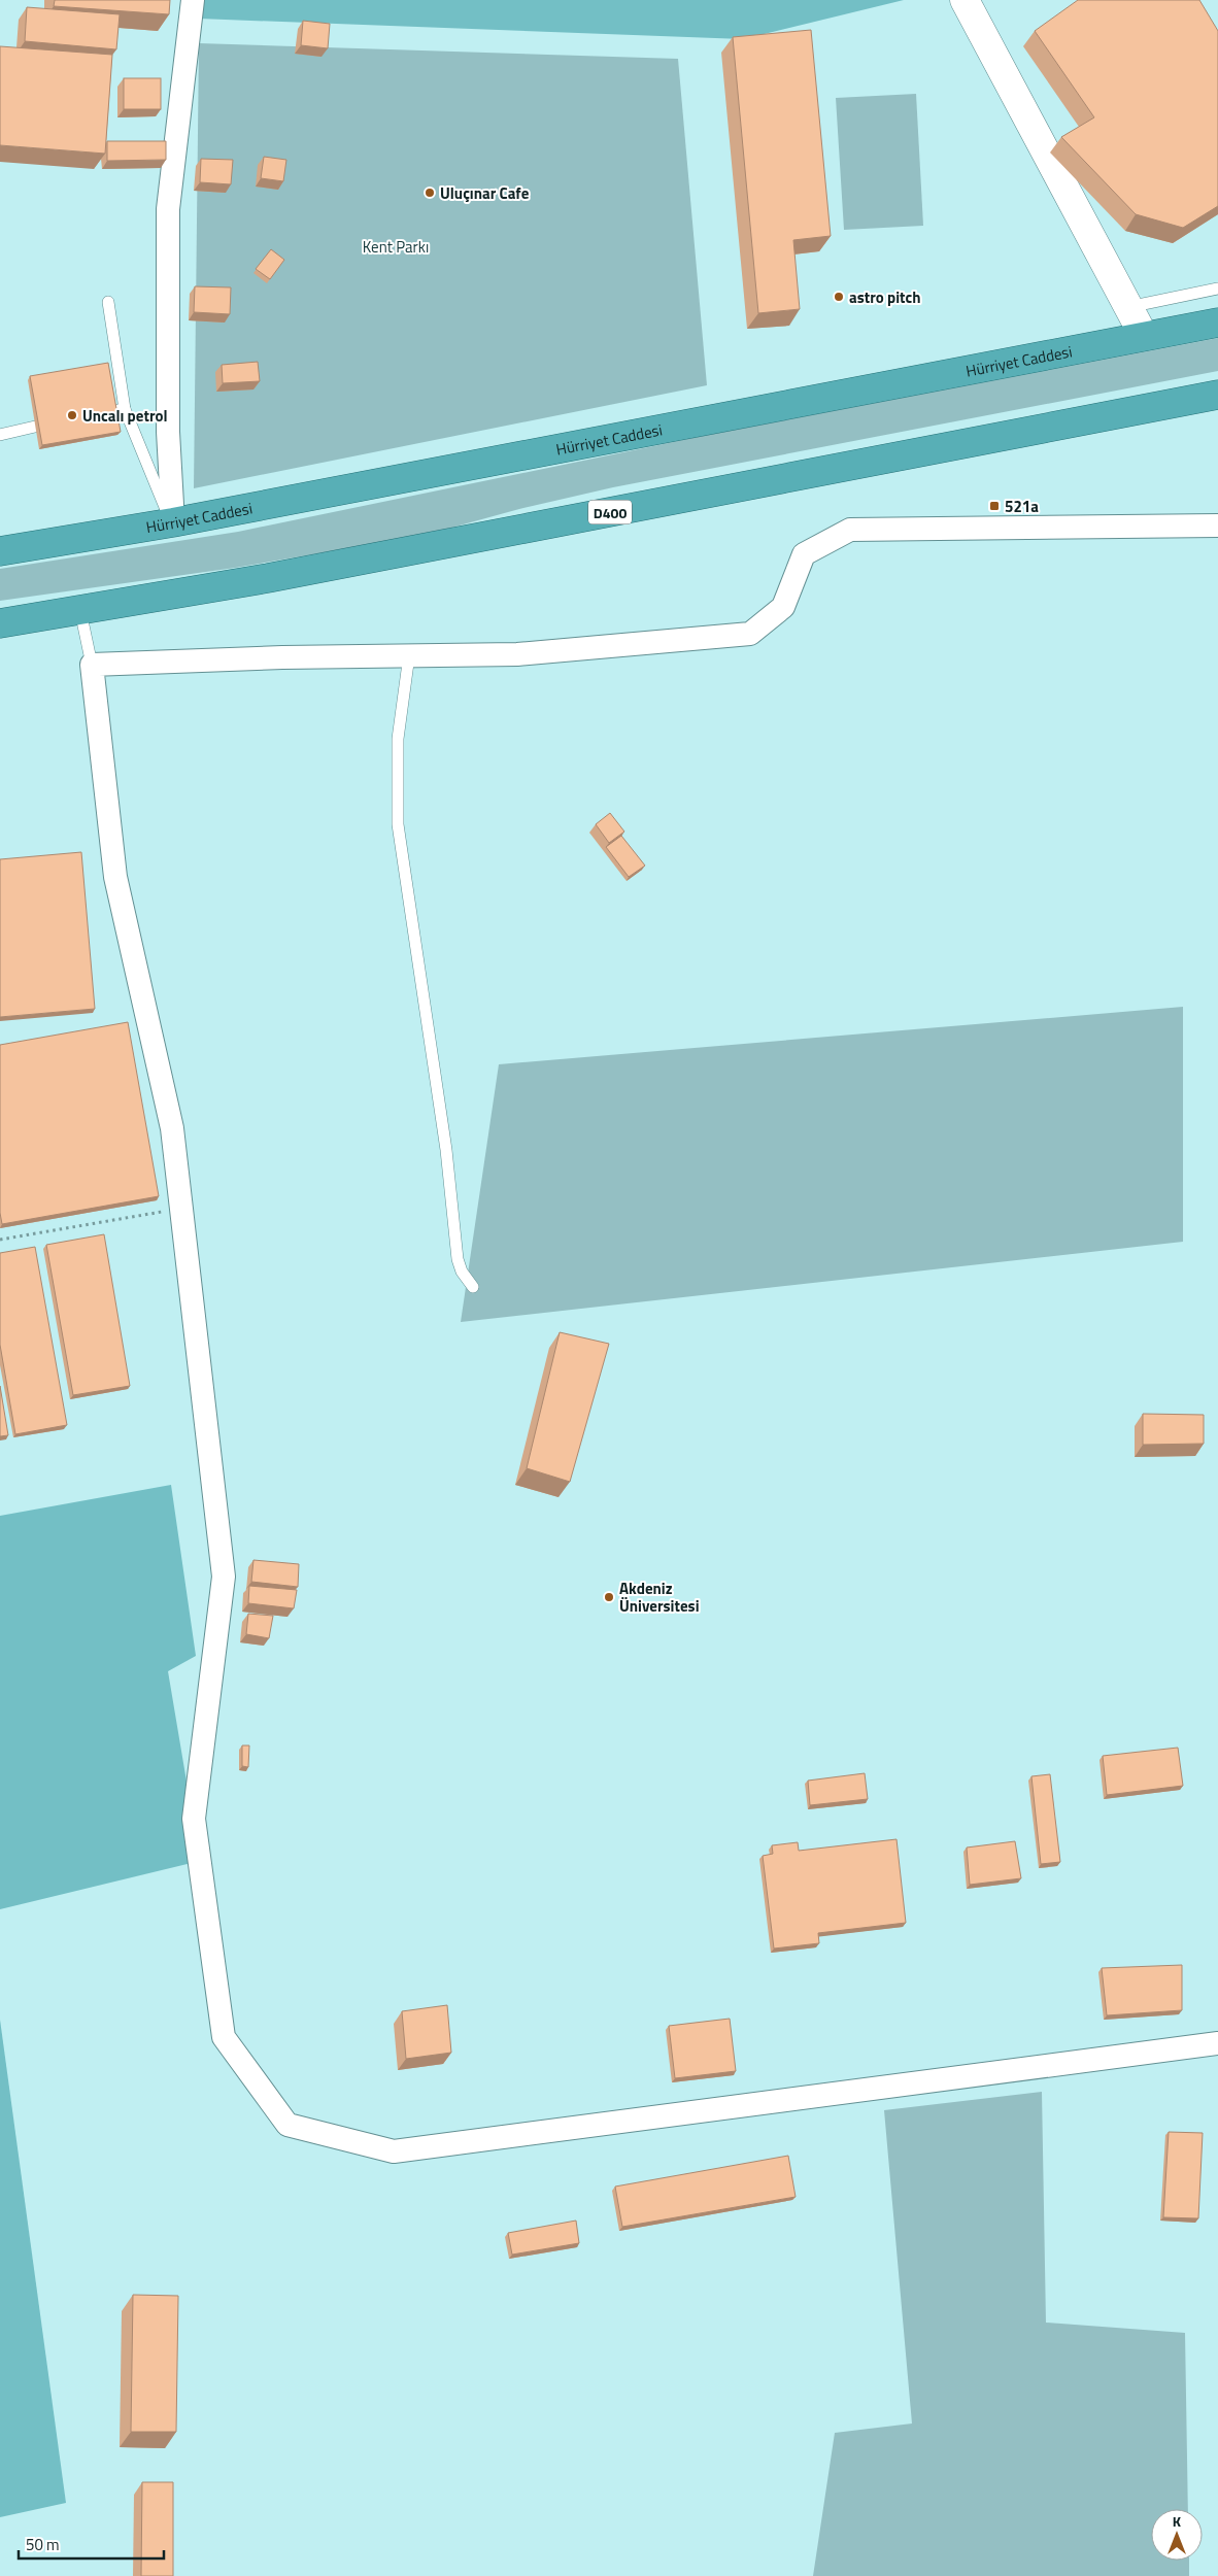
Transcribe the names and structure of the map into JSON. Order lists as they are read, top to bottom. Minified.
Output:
{"streets":{"highway":["Hürriyet Caddesi","D400"]},"parks":["Kent Parkı"],"places":{"other":["Uluçınar Cafe","astro pitch","Uncalı petrol","Akdeniz Üniversitesi"],"transit":["521a"]},"scale_bar":"50 m","north":"top"}
